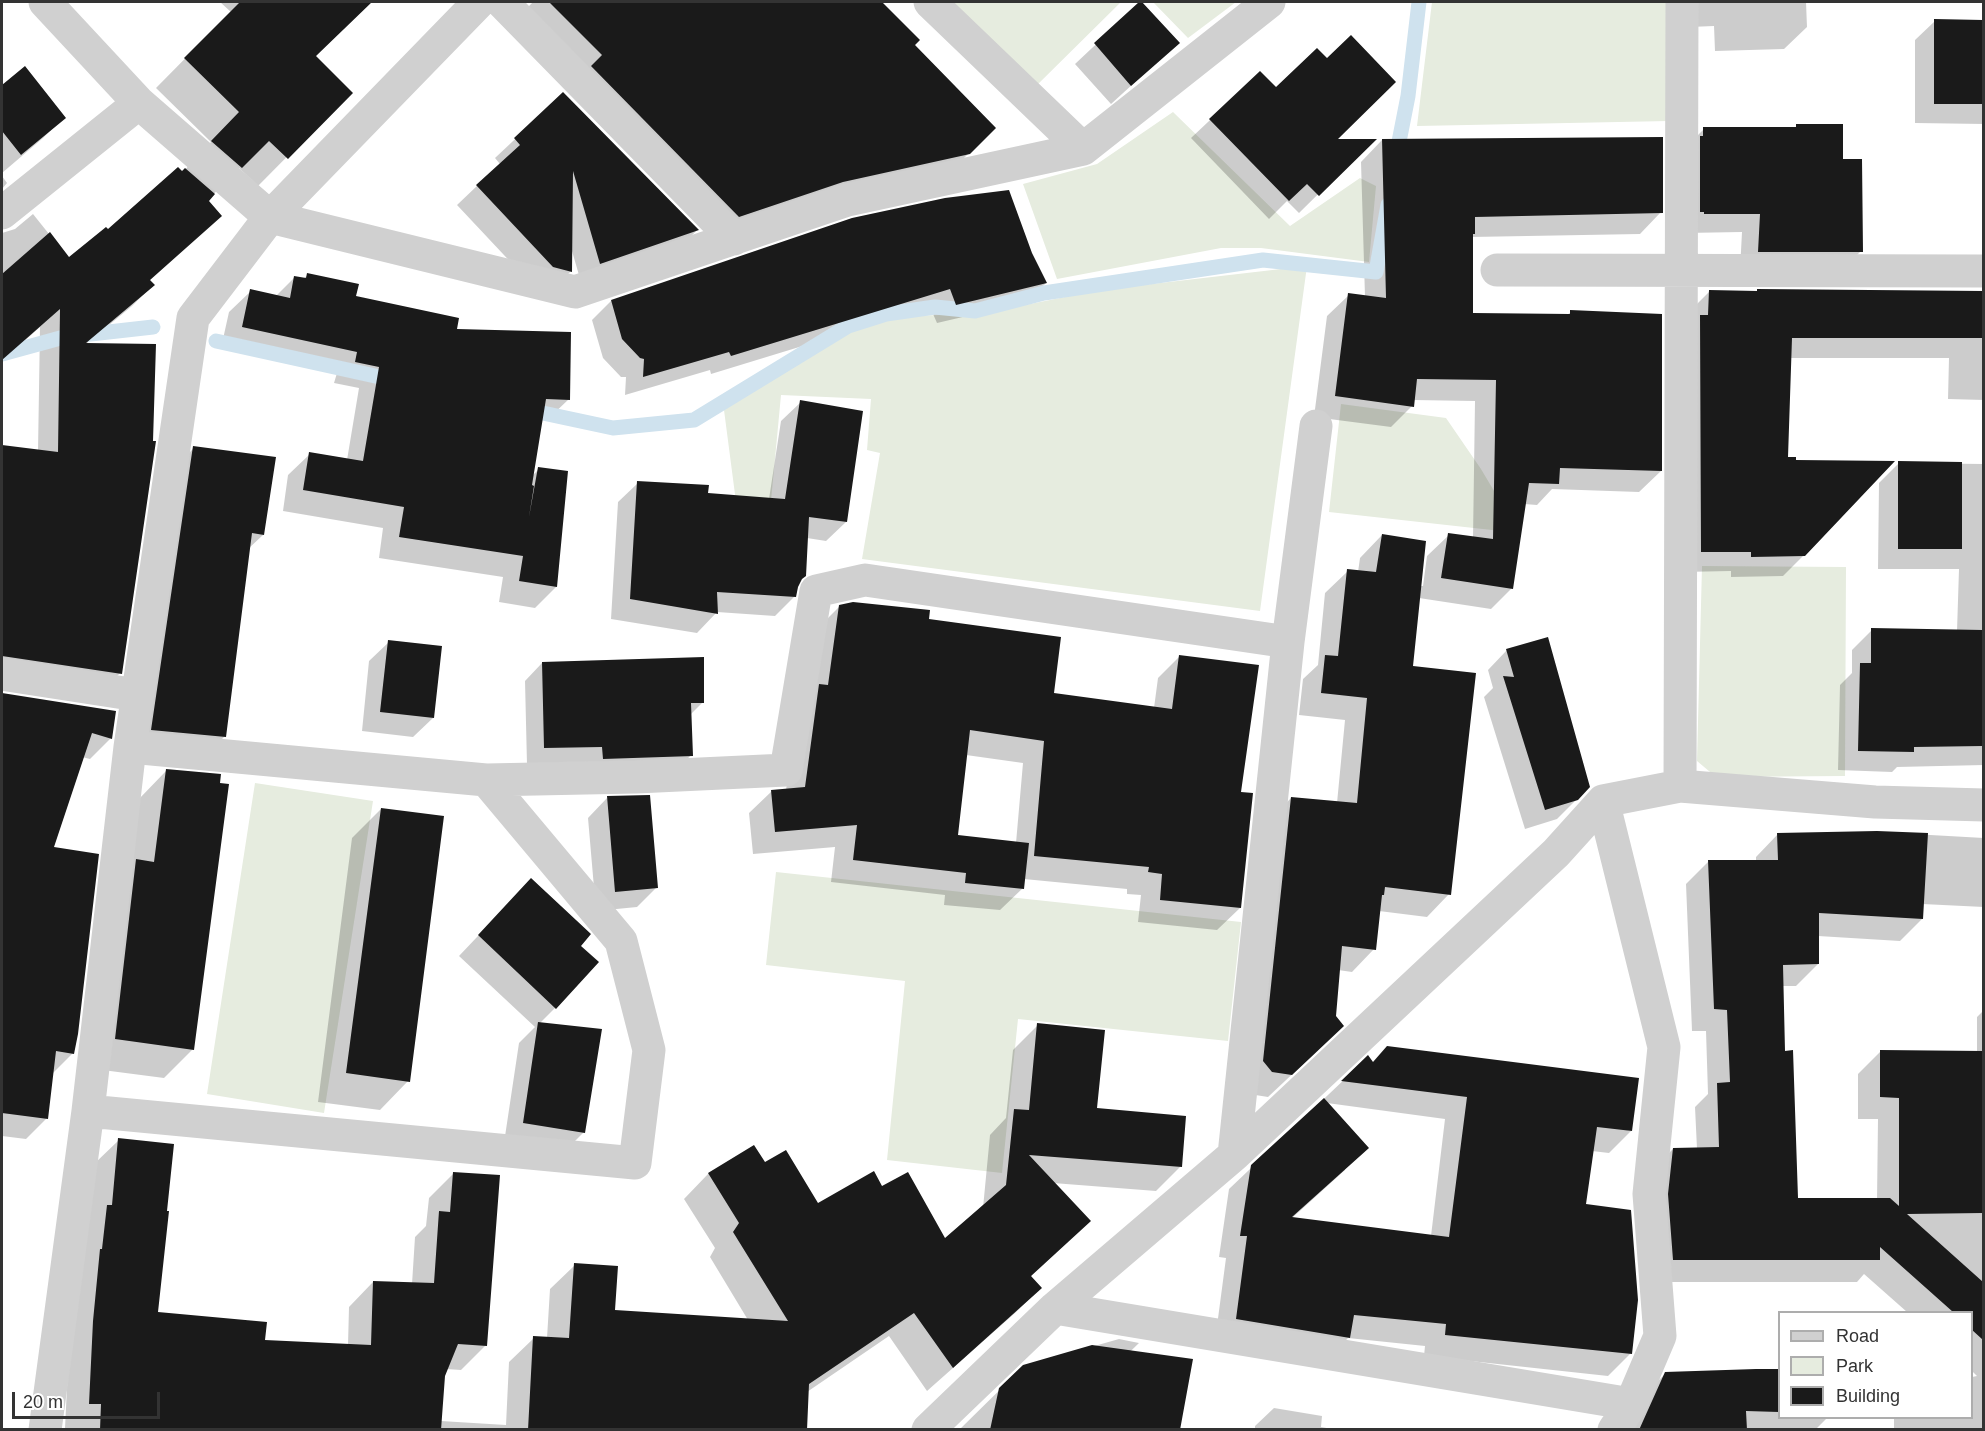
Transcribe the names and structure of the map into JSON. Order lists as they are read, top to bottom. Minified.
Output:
{"legend":["Road","Park","Building"],"scale_bar":"20 m"}
